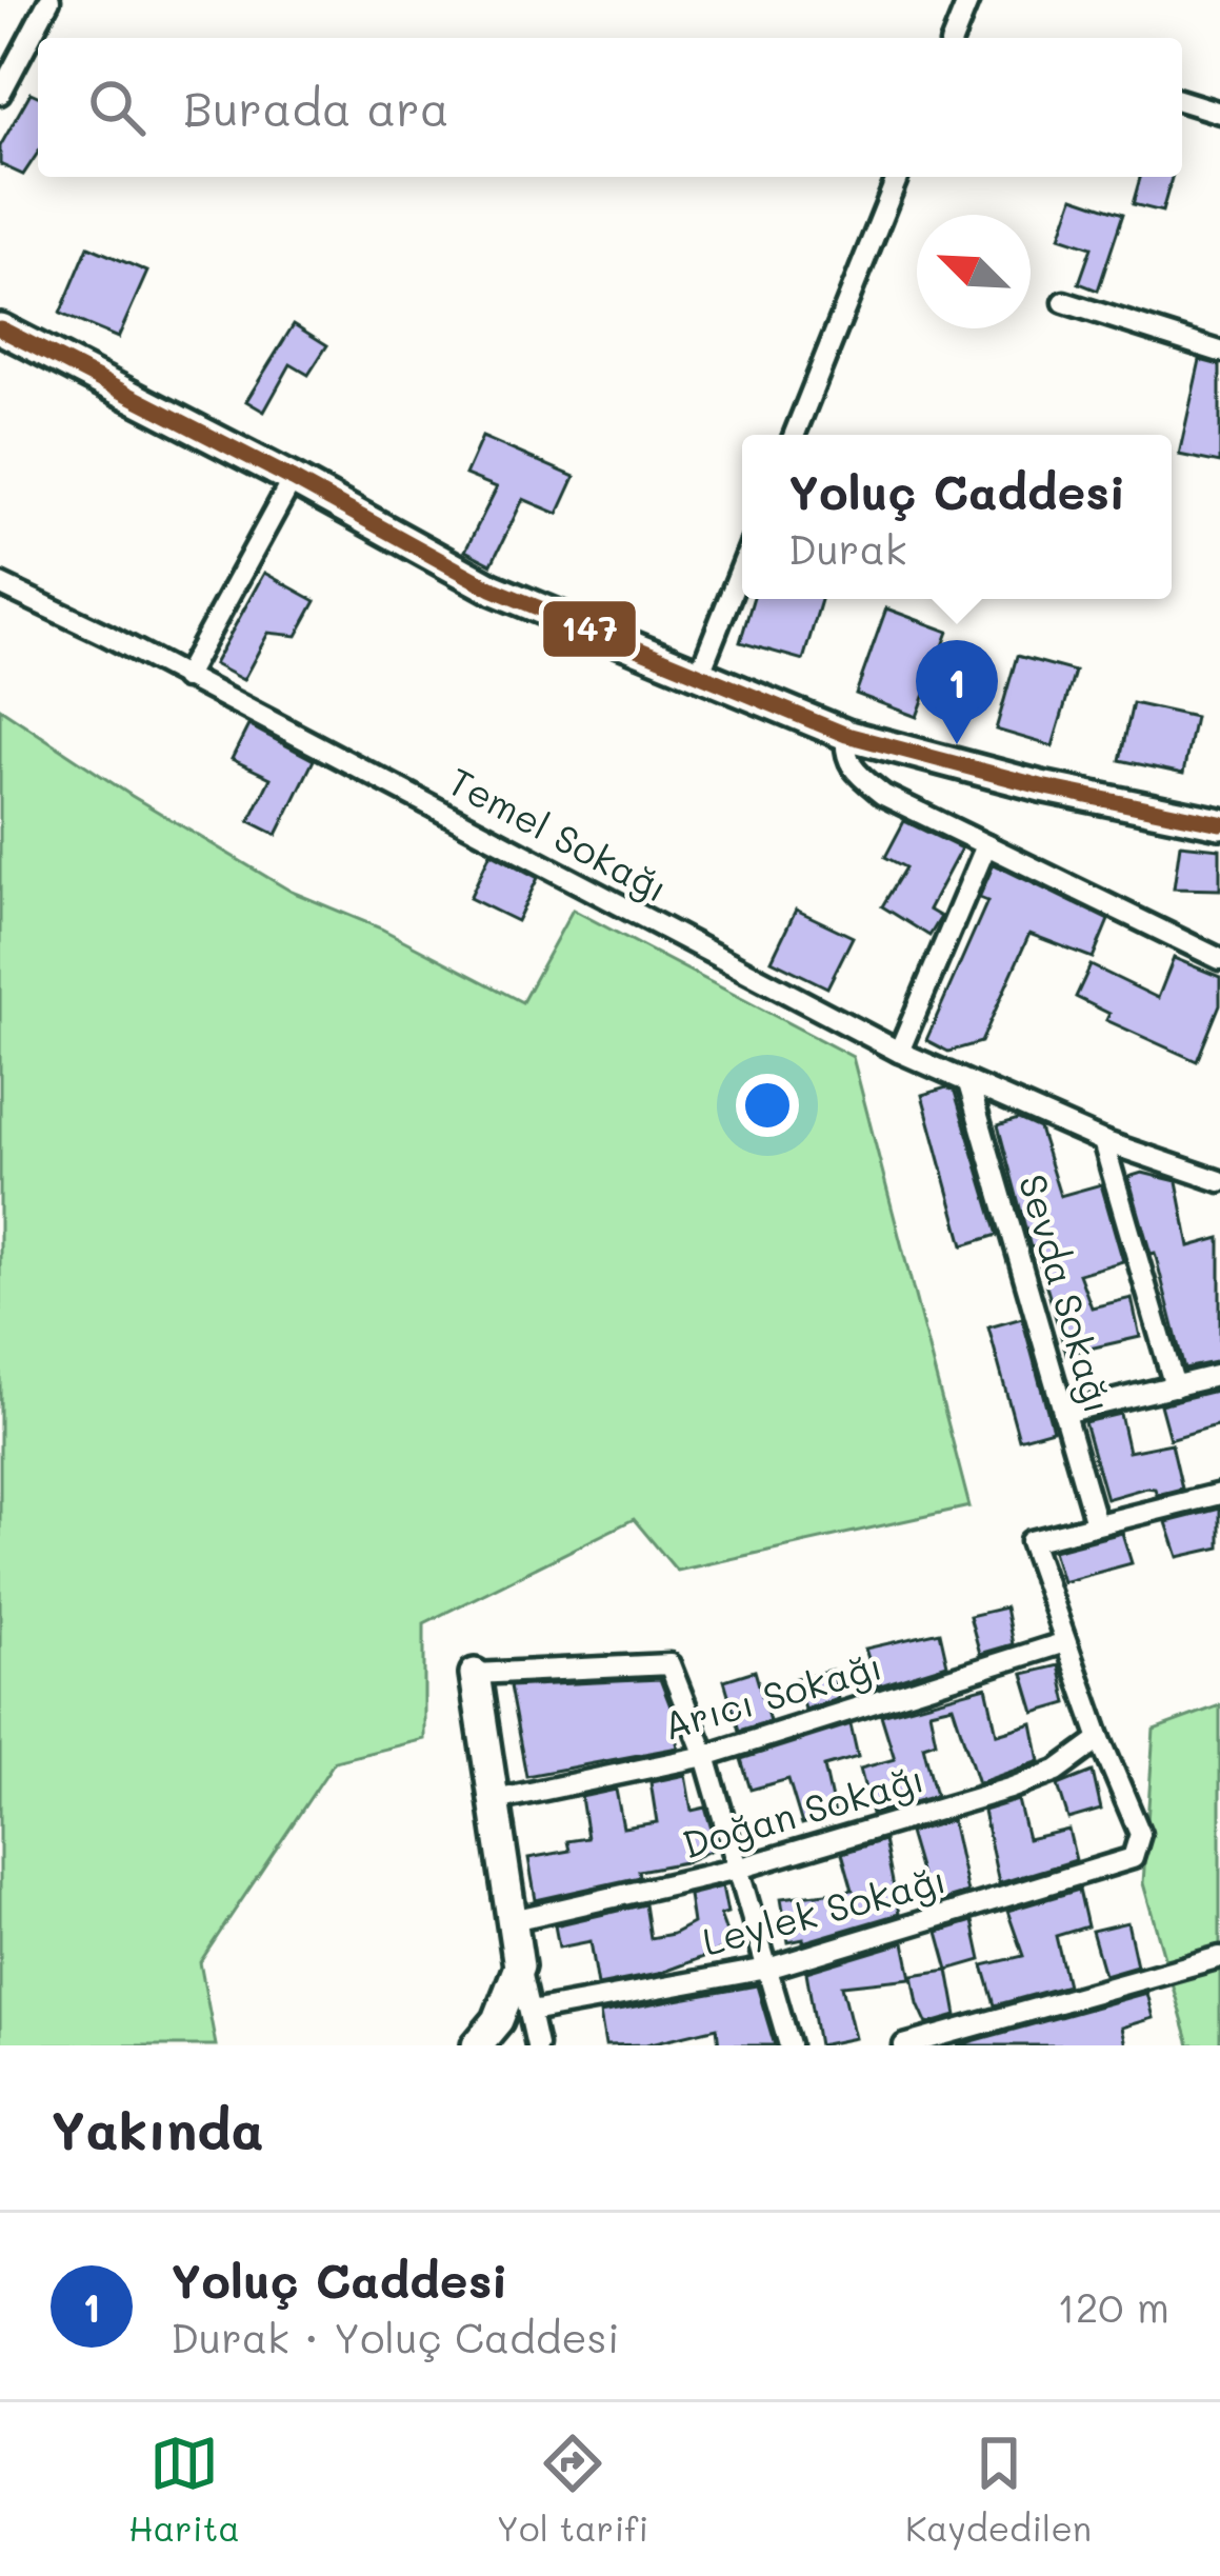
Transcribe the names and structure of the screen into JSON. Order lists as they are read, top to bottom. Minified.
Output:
{"streets":{"street":["Temel Sokağı","Sevda Sokağı","Arıcı Sokağı","Doğan Sokağı","Leylek Sokağı"]},"crossings":[["Temel Sokağı","Sevda Sokağı"],["Doğan Sokağı","Leylek Sokağı"]],"lines":["transit line 147"],"north":"top left","page":{"search":"Burada ara","popup":["Yoluç Caddesi","Durak"],"pins":"1","heading":"Yakında","list":[{"mark":"1","name":"Yoluç Caddesi","note":"Durak · Yoluç Caddesi","value":"120 m"}],"nav":["Harita","Yol tarifi","Kaydedilen"]}}
